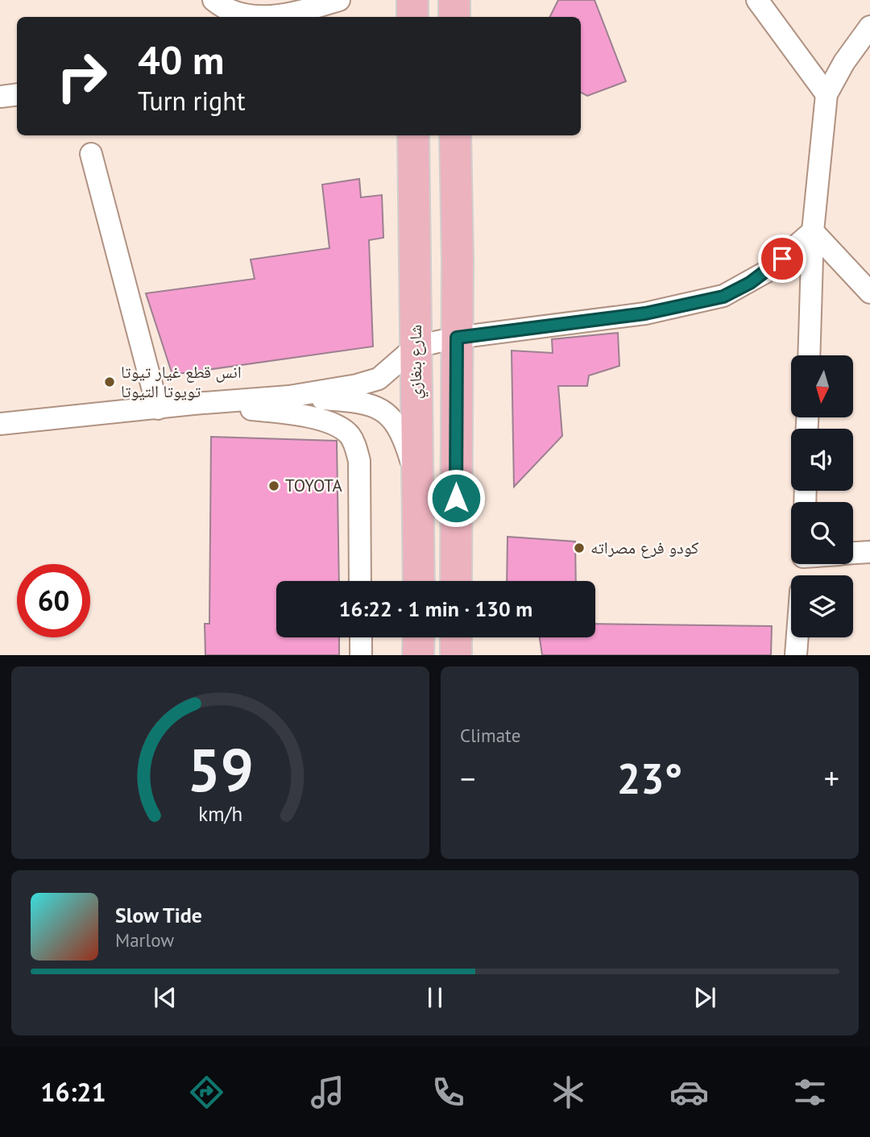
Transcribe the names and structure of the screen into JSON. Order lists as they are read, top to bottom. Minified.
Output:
{"streets":{"main road":["شارع بنغازي"]},"places":["انس قطع غيار تيوتا تويوتا التيوتا","TOYOTA","كودو فرع مصراته"],"north":"bottom","page":{"turn":["40 m","Turn right"],"limit":"60","trip":"16:22 · 1 min · 130 m","tile":"Climate","heat":["−","23°","+"],"song":["Slow Tide","Marlow"],"tabs":"16:21","gauge":["59","km/h"]}}
